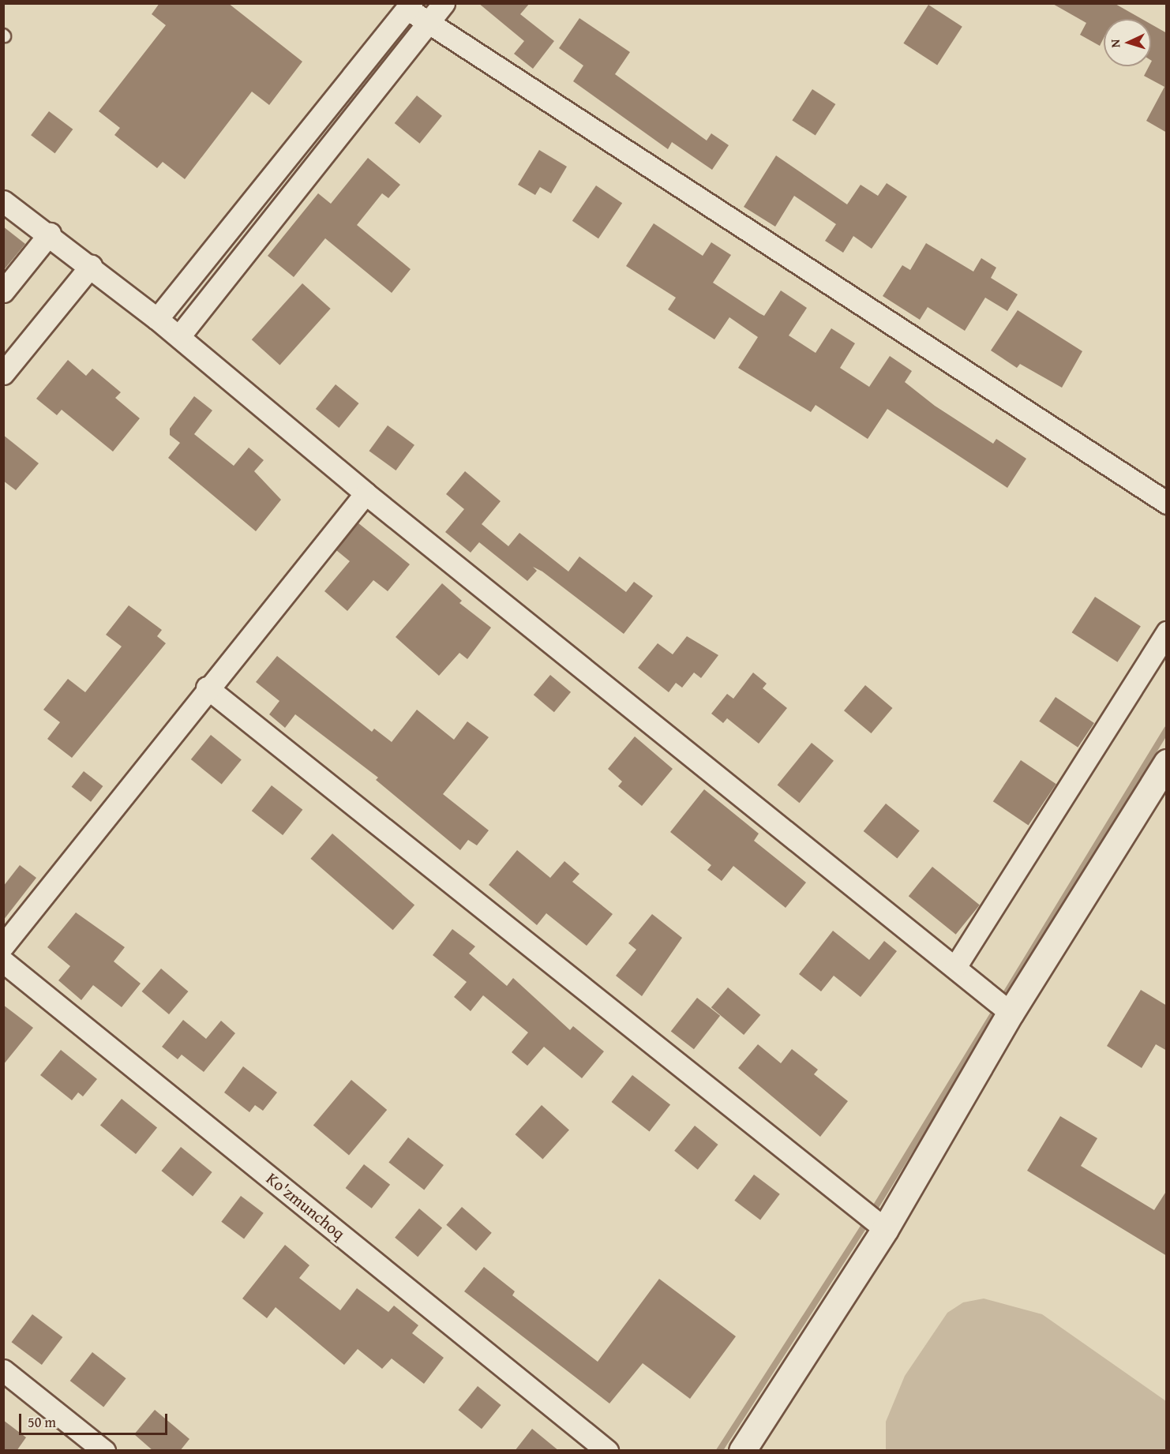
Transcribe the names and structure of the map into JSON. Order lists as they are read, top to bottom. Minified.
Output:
{"streets":{"street":["Ko'zmunchoq"]},"scale_bar":"50 m","north":"left"}
